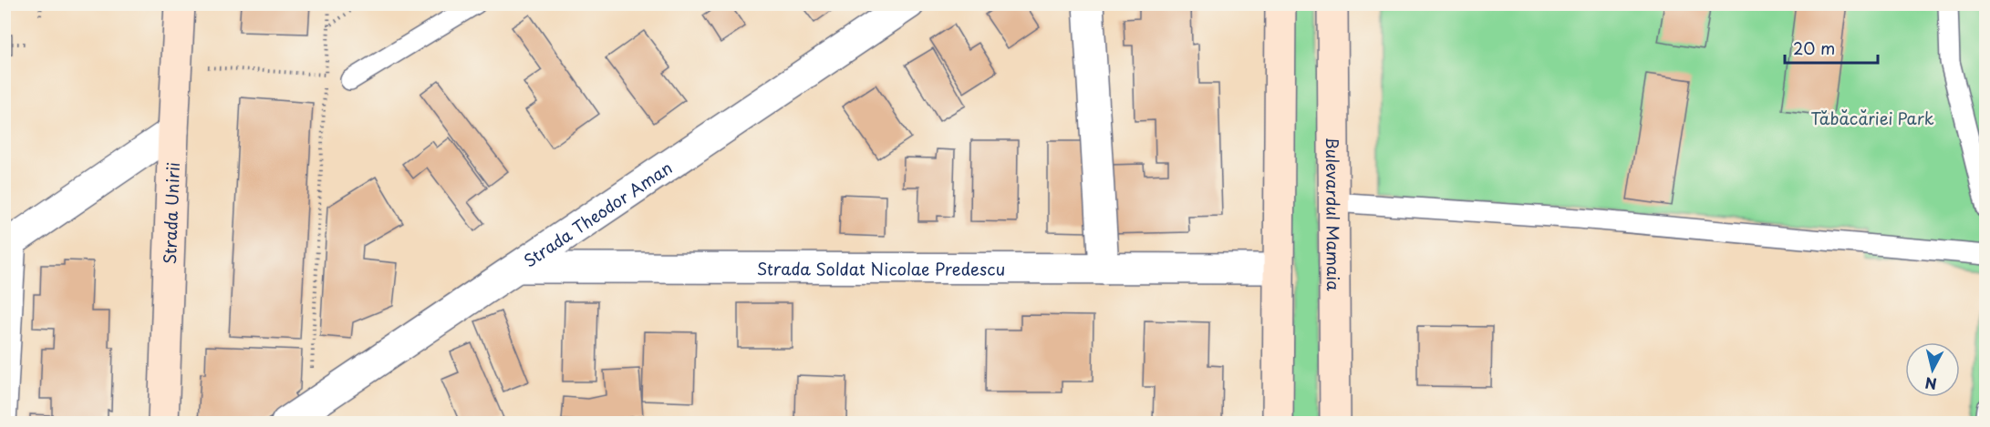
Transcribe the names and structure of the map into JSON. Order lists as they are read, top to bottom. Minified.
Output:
{"streets":{"main road":["Strada Unirii","Bulevardul Mamaia"],"street":["Strada Theodor Aman","Strada Soldat Nicolae Predescu"]},"crossings":[["Strada Theodor Aman","Strada Soldat Nicolae Predescu"]],"parks":["Tăbăcăriei Park"],"scale_bar":"20 m","north":"bottom"}
